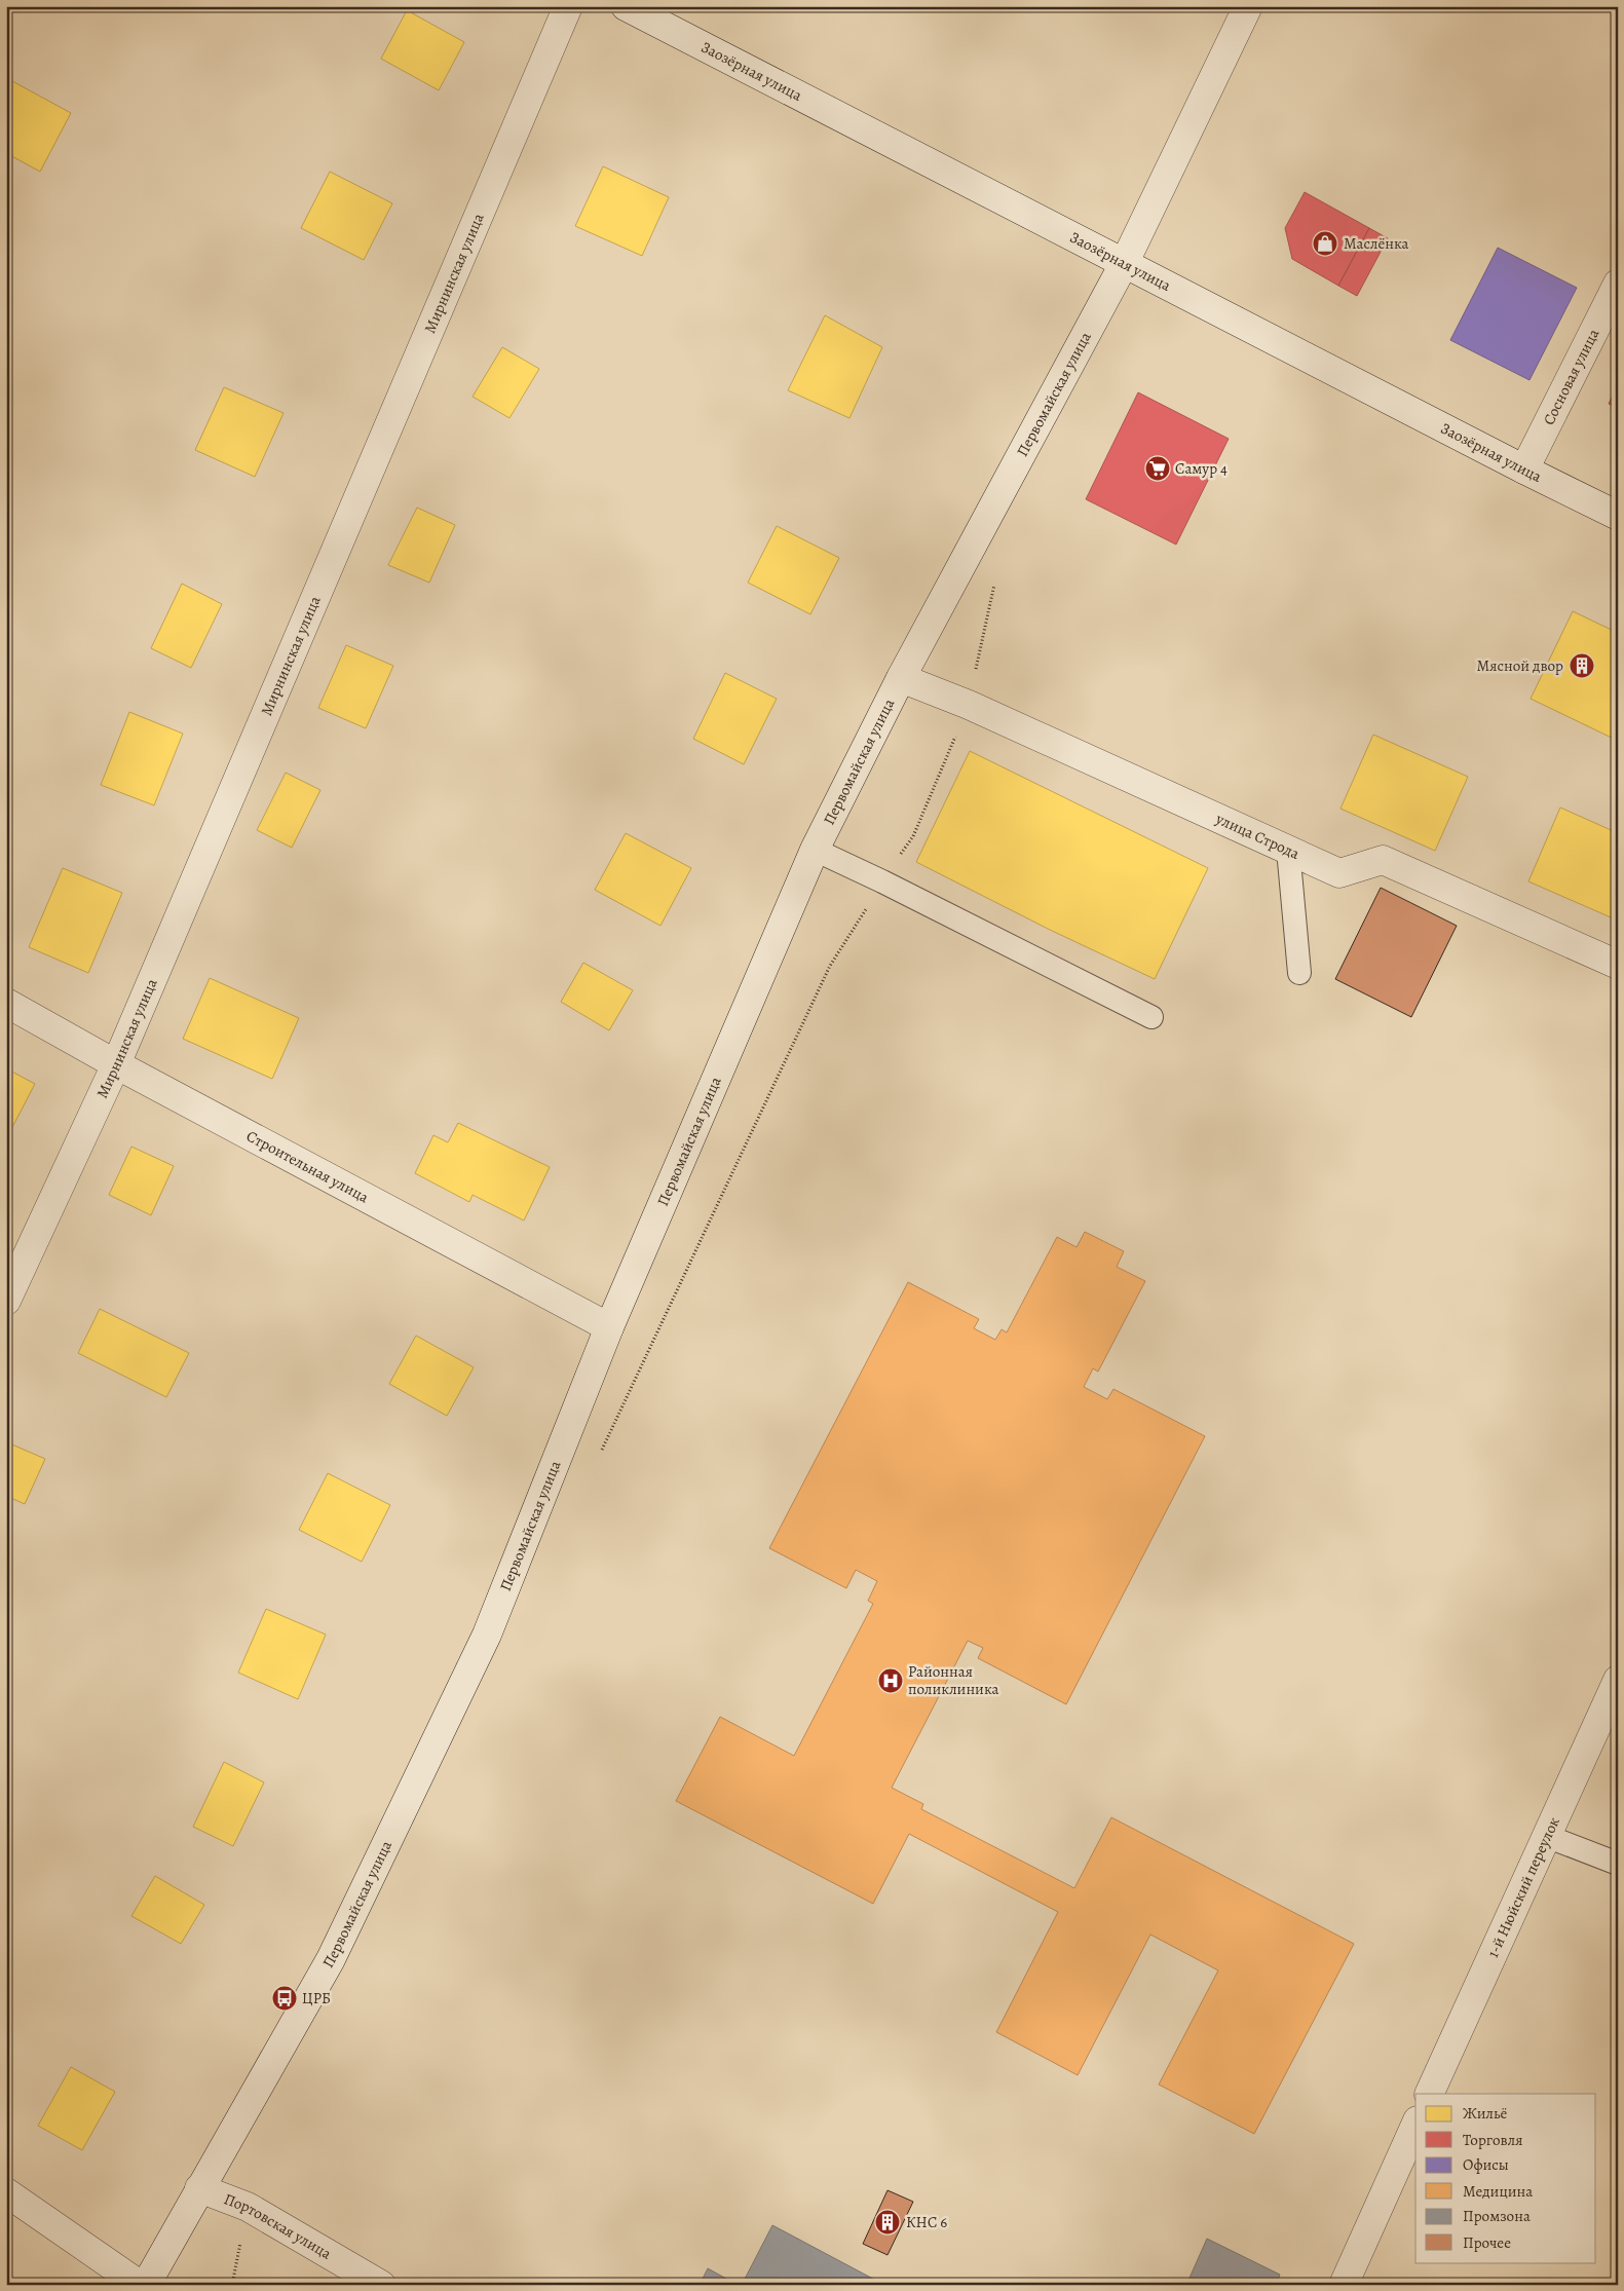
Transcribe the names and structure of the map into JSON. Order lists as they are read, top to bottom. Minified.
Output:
{"streets":{"street":["Заозёрная улица","Мирнинская улица","Сосновая улица","Первомайская улица","улица Строда","Строительная улица","1-й Нюйский переулок","Портовская улица"]},"crossings":[["Заозёрная улица","Сосновая улица"],["Заозёрная улица","Первомайская улица"],["Мирнинская улица","Строительная улица"],["Первомайская улица","улица Строда"],["Первомайская улица","Строительная улица"],["Первомайская улица","Портовская улица"]],"places":{"shop":["Маслёнка"],"supermarket":["Самур 4"],"building":["Мясной двор","КНС 6"],"hospital":["Районная поликлиника"],"bus stop":["ЦРБ"]},"legend":["Жильё","Торговля","Офисы","Медицина","Промзона","Прочее"]}
